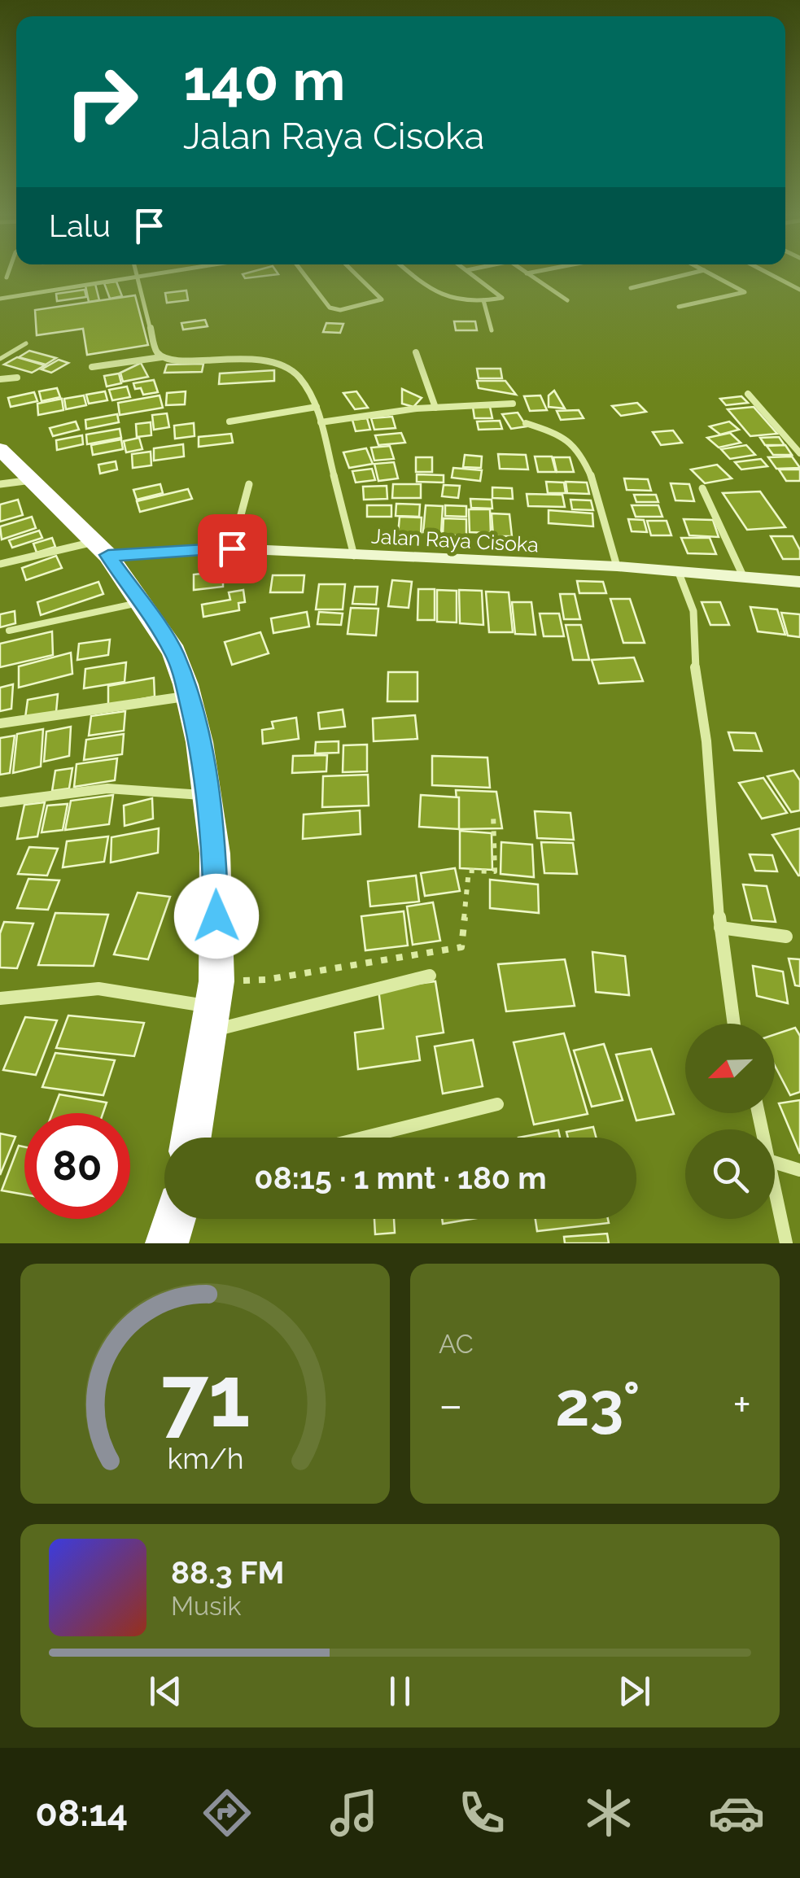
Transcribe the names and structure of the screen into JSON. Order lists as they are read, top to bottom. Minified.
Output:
{"streets":{"street":["Jalan Raya Cisoka"]},"north":"bottom left","page":{"turn":["140 m","Jalan Raya Cisoka"],"then":"Lalu","limit":"80","trip":"08:15 · 1 mnt · 180 m","tile":"AC","heat":["−","23°","+"],"song":["88.3 FM","Musik"],"tabs":"08:14","gauge":["71","km/h"]}}
